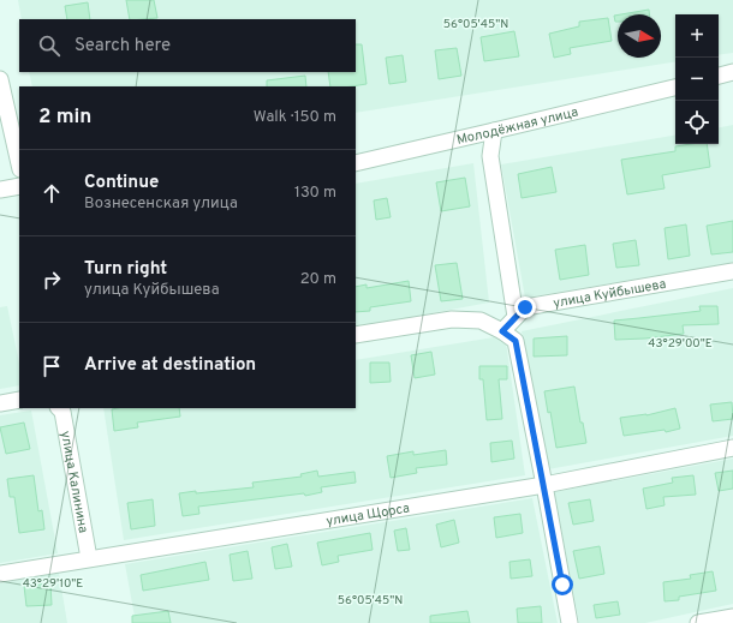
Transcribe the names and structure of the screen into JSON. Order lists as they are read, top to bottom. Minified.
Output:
{"streets":{"street":["Молодёжная улица","улица Куйбышева","улица Калинина","улица Щорса"]},"crossings":[["улица Калинина","улица Щорса"]],"north":"right","page":{"map_buttons":["+","−"],"search":"Search here","heading":["2 min","Walk · 150 m"],"list":[["Continue","Вознесенская улица","130 m"],["Turn right","улица Куйбышева","20 m"],"Arrive at destination"]},"coordinates":["56°05'45\"N","43°29'00\"E","43°29'10\"E"]}
